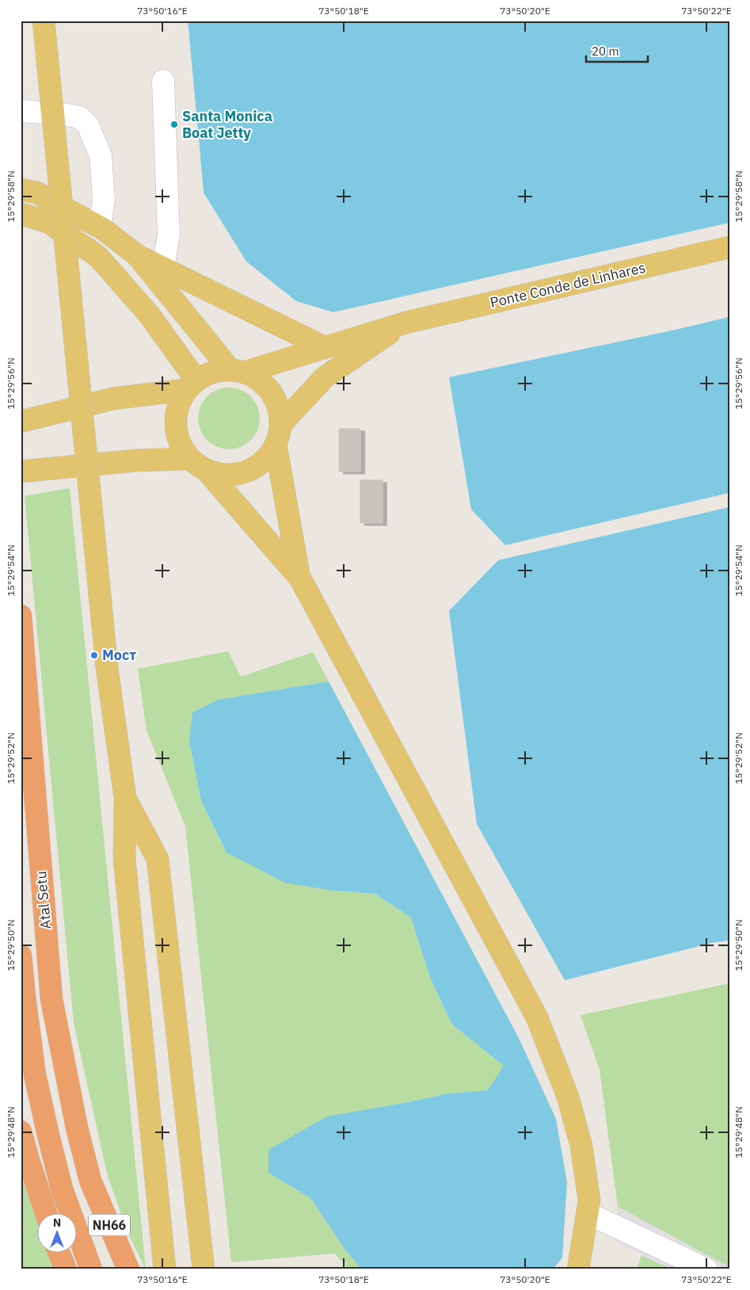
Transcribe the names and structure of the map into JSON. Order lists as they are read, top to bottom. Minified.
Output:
{"streets":{"highway":["Atal Setu","NH66"],"main road":["Ponte Conde de Linhares"]},"places":["Santa Monica Boat Jetty","Мост"],"scale_bar":"20 m","north":"top","coordinates":["73°50'16\"E","73°50'18\"E","73°50'20\"E","73°50'22\"E","15°29'58\"N","15°29'56\"N","15°29'54\"N","15°29'52\"N","15°29'50\"N","15°29'48\"N"]}
